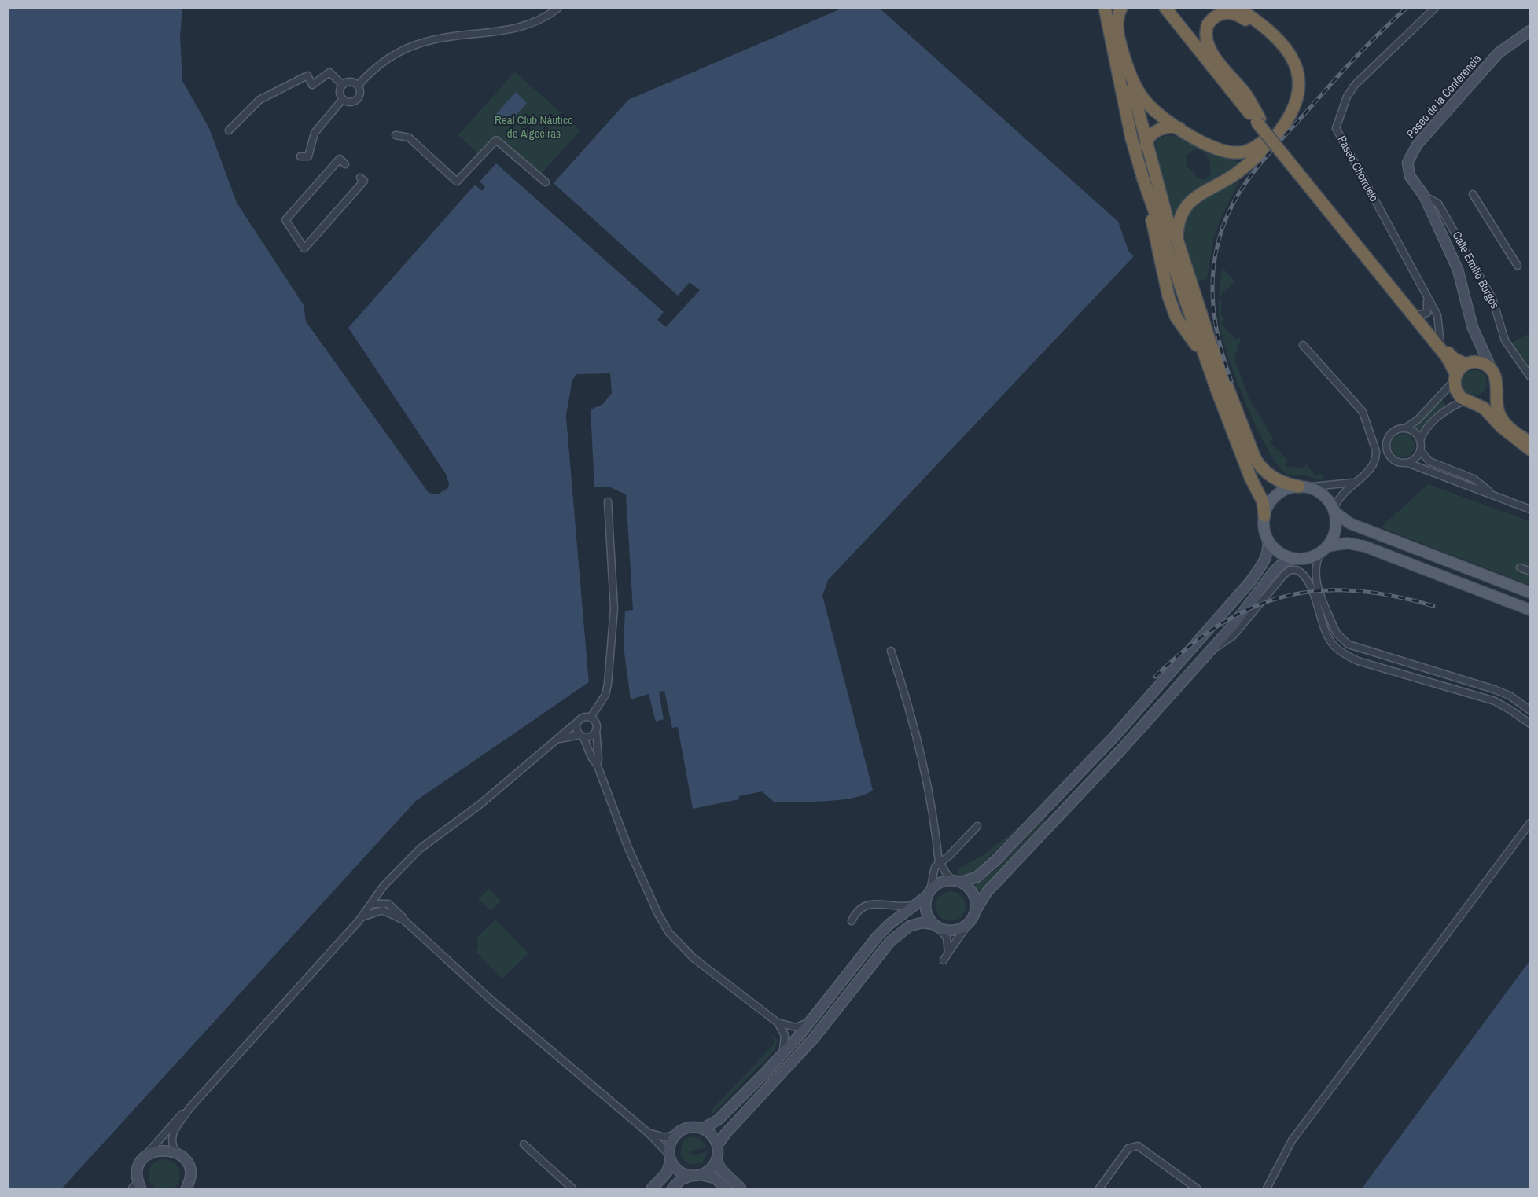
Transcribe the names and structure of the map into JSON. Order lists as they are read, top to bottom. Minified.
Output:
{"streets":{"main road":["Paseo de la Conferencia"],"street":["Paseo Chorruelo","Calle Emilio Burgos"]},"crossings":[["Paseo de la Conferencia","Calle Emilio Burgos"]],"parks":["Real Club Náutico de Algeciras"]}
